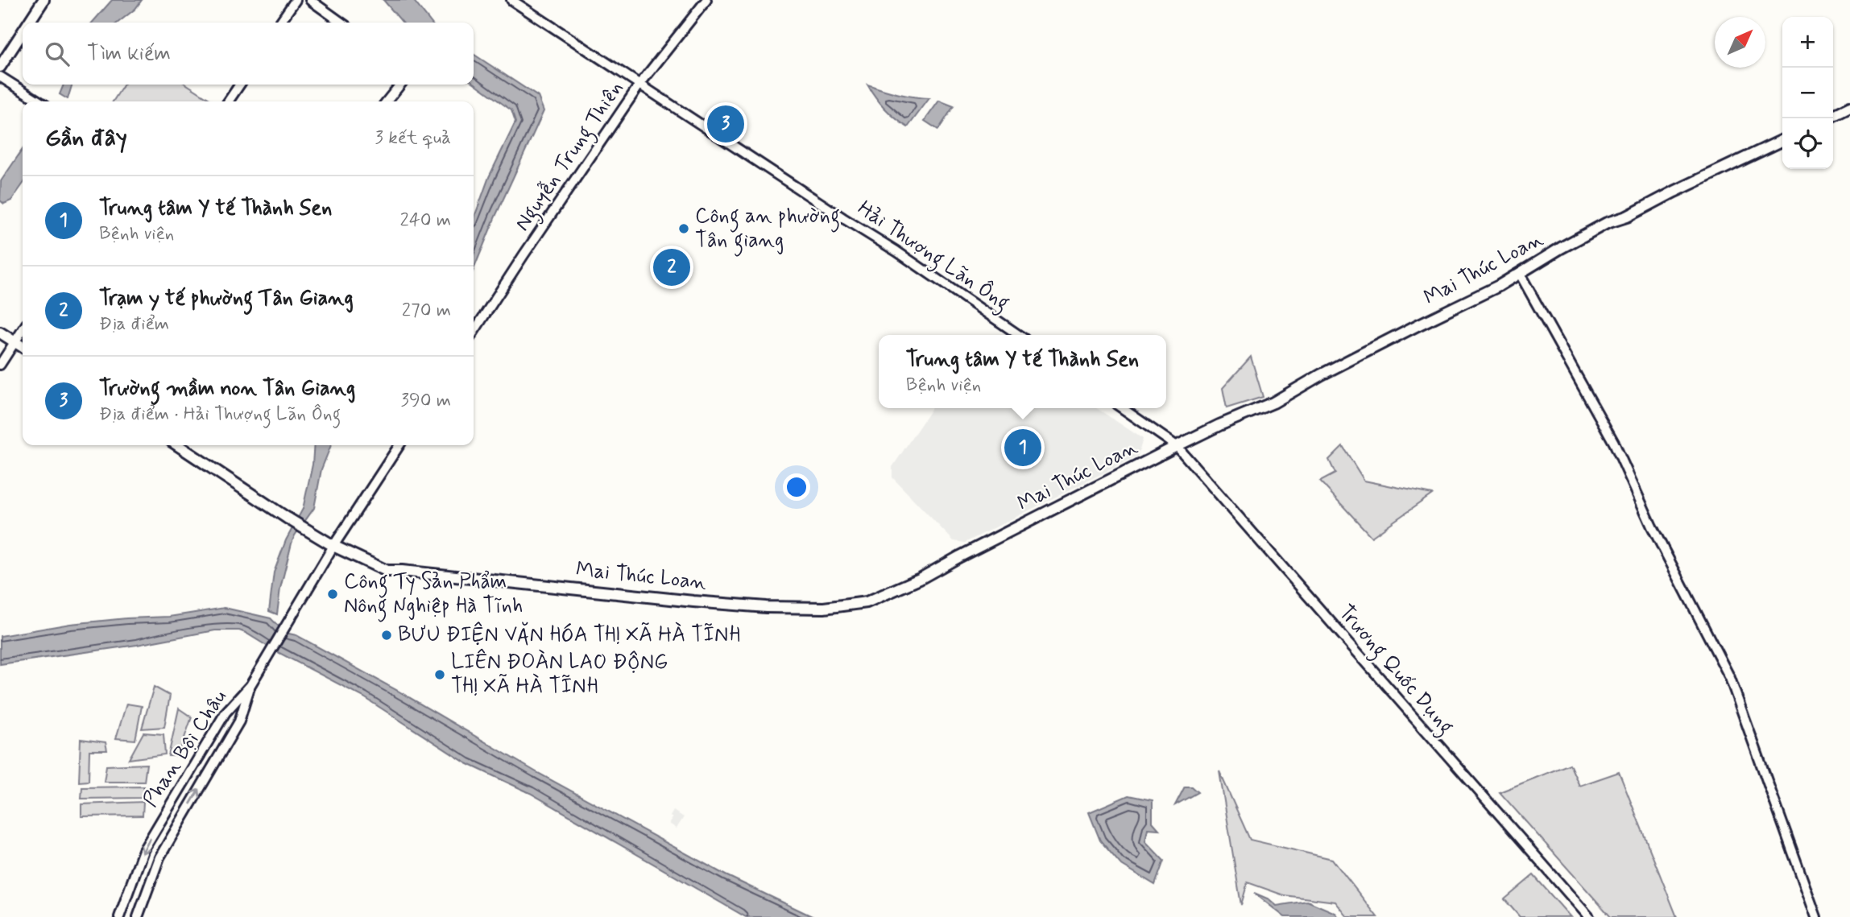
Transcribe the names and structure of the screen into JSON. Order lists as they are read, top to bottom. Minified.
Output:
{"streets":{"main road":["Mai Thúc Loan"],"street":["Nguyễn Trung Thiên","Hải Thượng Lãn Ông","Trương Quốc Dụng","Phan Bội Châu"]},"crossings":[["Nguyễn Trung Thiên","Hải Thượng Lãn Ông"],["Mai Thúc Loan","Trương Quốc Dụng"]],"places":["Công an phường Tân giang","Công Ty Sản Phẩm Nông Nghiệp Hà Tĩnh","BƯU ĐIỆN VĂN HÓA THỊ XÃ HÀ TĨNH","LIÊN ĐOÀN LAO ĐỘNG THỊ XÃ HÀ TĨNH"],"north":"top right","page":{"map_buttons":["+","−"],"search":"Tìm kiếm","heading":["Gần đây","3 kết quả"],"pins":["3","2","1"],"list":[{"mark":"1","name":"Trung tâm Y tế Thành Sen","note":"Bệnh viện","value":"240 m"},{"mark":"2","name":"Trạm y tế phường Tân Giang","note":"Địa điểm","value":"270 m"},{"mark":"3","name":"Trường mầm non Tân Giang","note":"Địa điểm · Hải Thượng Lãn Ông","value":"390 m"}],"popup":["Trung tâm Y tế Thành Sen","Bệnh viện"]}}
